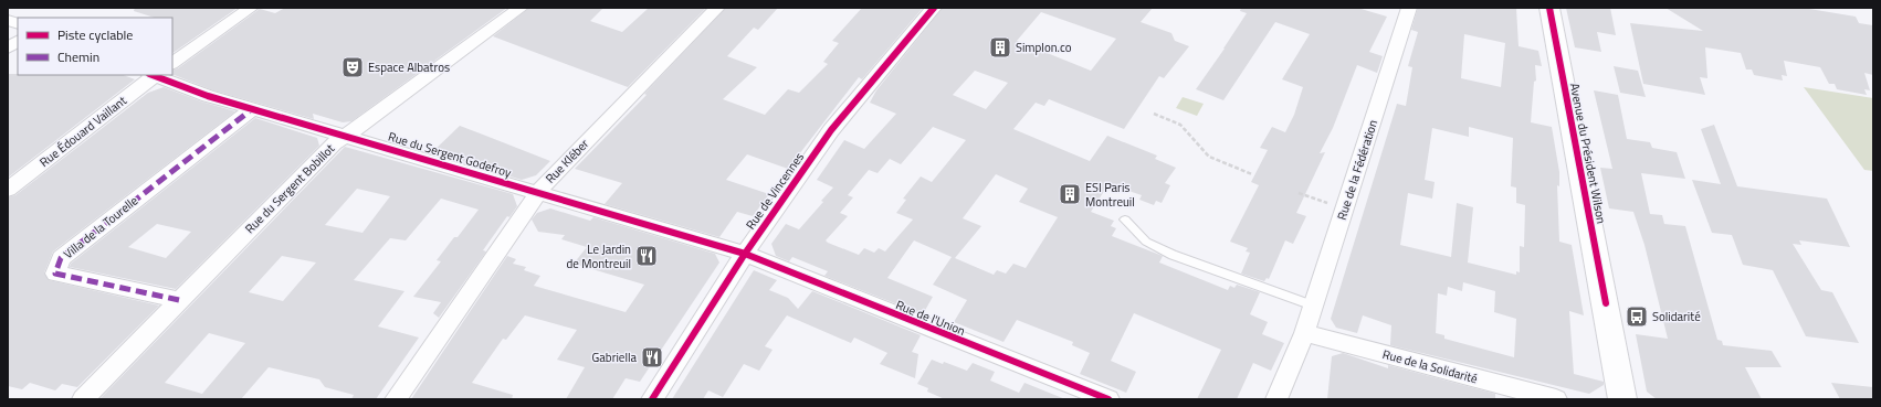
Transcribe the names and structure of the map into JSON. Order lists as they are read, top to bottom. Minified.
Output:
{"streets":{"street":["Rue Édouard Vaillant","Avenue du Président Wilson","Rue du Sergent Godefroy","Rue Kléber","Rue de la Fédération","Rue du Sergent Bobillot","Rue de Vincennes","Villa de la Tourelle","Rue de l'Union","Rue de la Solidarité"]},"crossings":[["Rue Édouard Vaillant","Rue du Sergent Godefroy"],["Rue du Sergent Godefroy","Rue Kléber"],["Rue du Sergent Godefroy","Rue du Sergent Bobillot"],["Rue du Sergent Godefroy","Rue de Vincennes"],["Rue du Sergent Godefroy","Villa de la Tourelle"],["Rue du Sergent Godefroy","Rue de l'Union"],["Rue de la Fédération","Rue de la Solidarité"],["Rue du Sergent Bobillot","Villa de la Tourelle"],["Rue de Vincennes","Rue de l'Union"]],"places":{"building":["Simplon.co","ESI Paris Montreuil"],"theatre":["Espace Albatros"],"restaurant":["Le Jardin de Montreuil","Gabriella"],"bus stop":["Solidarité"]},"legend":["Piste cyclable","Chemin"]}
